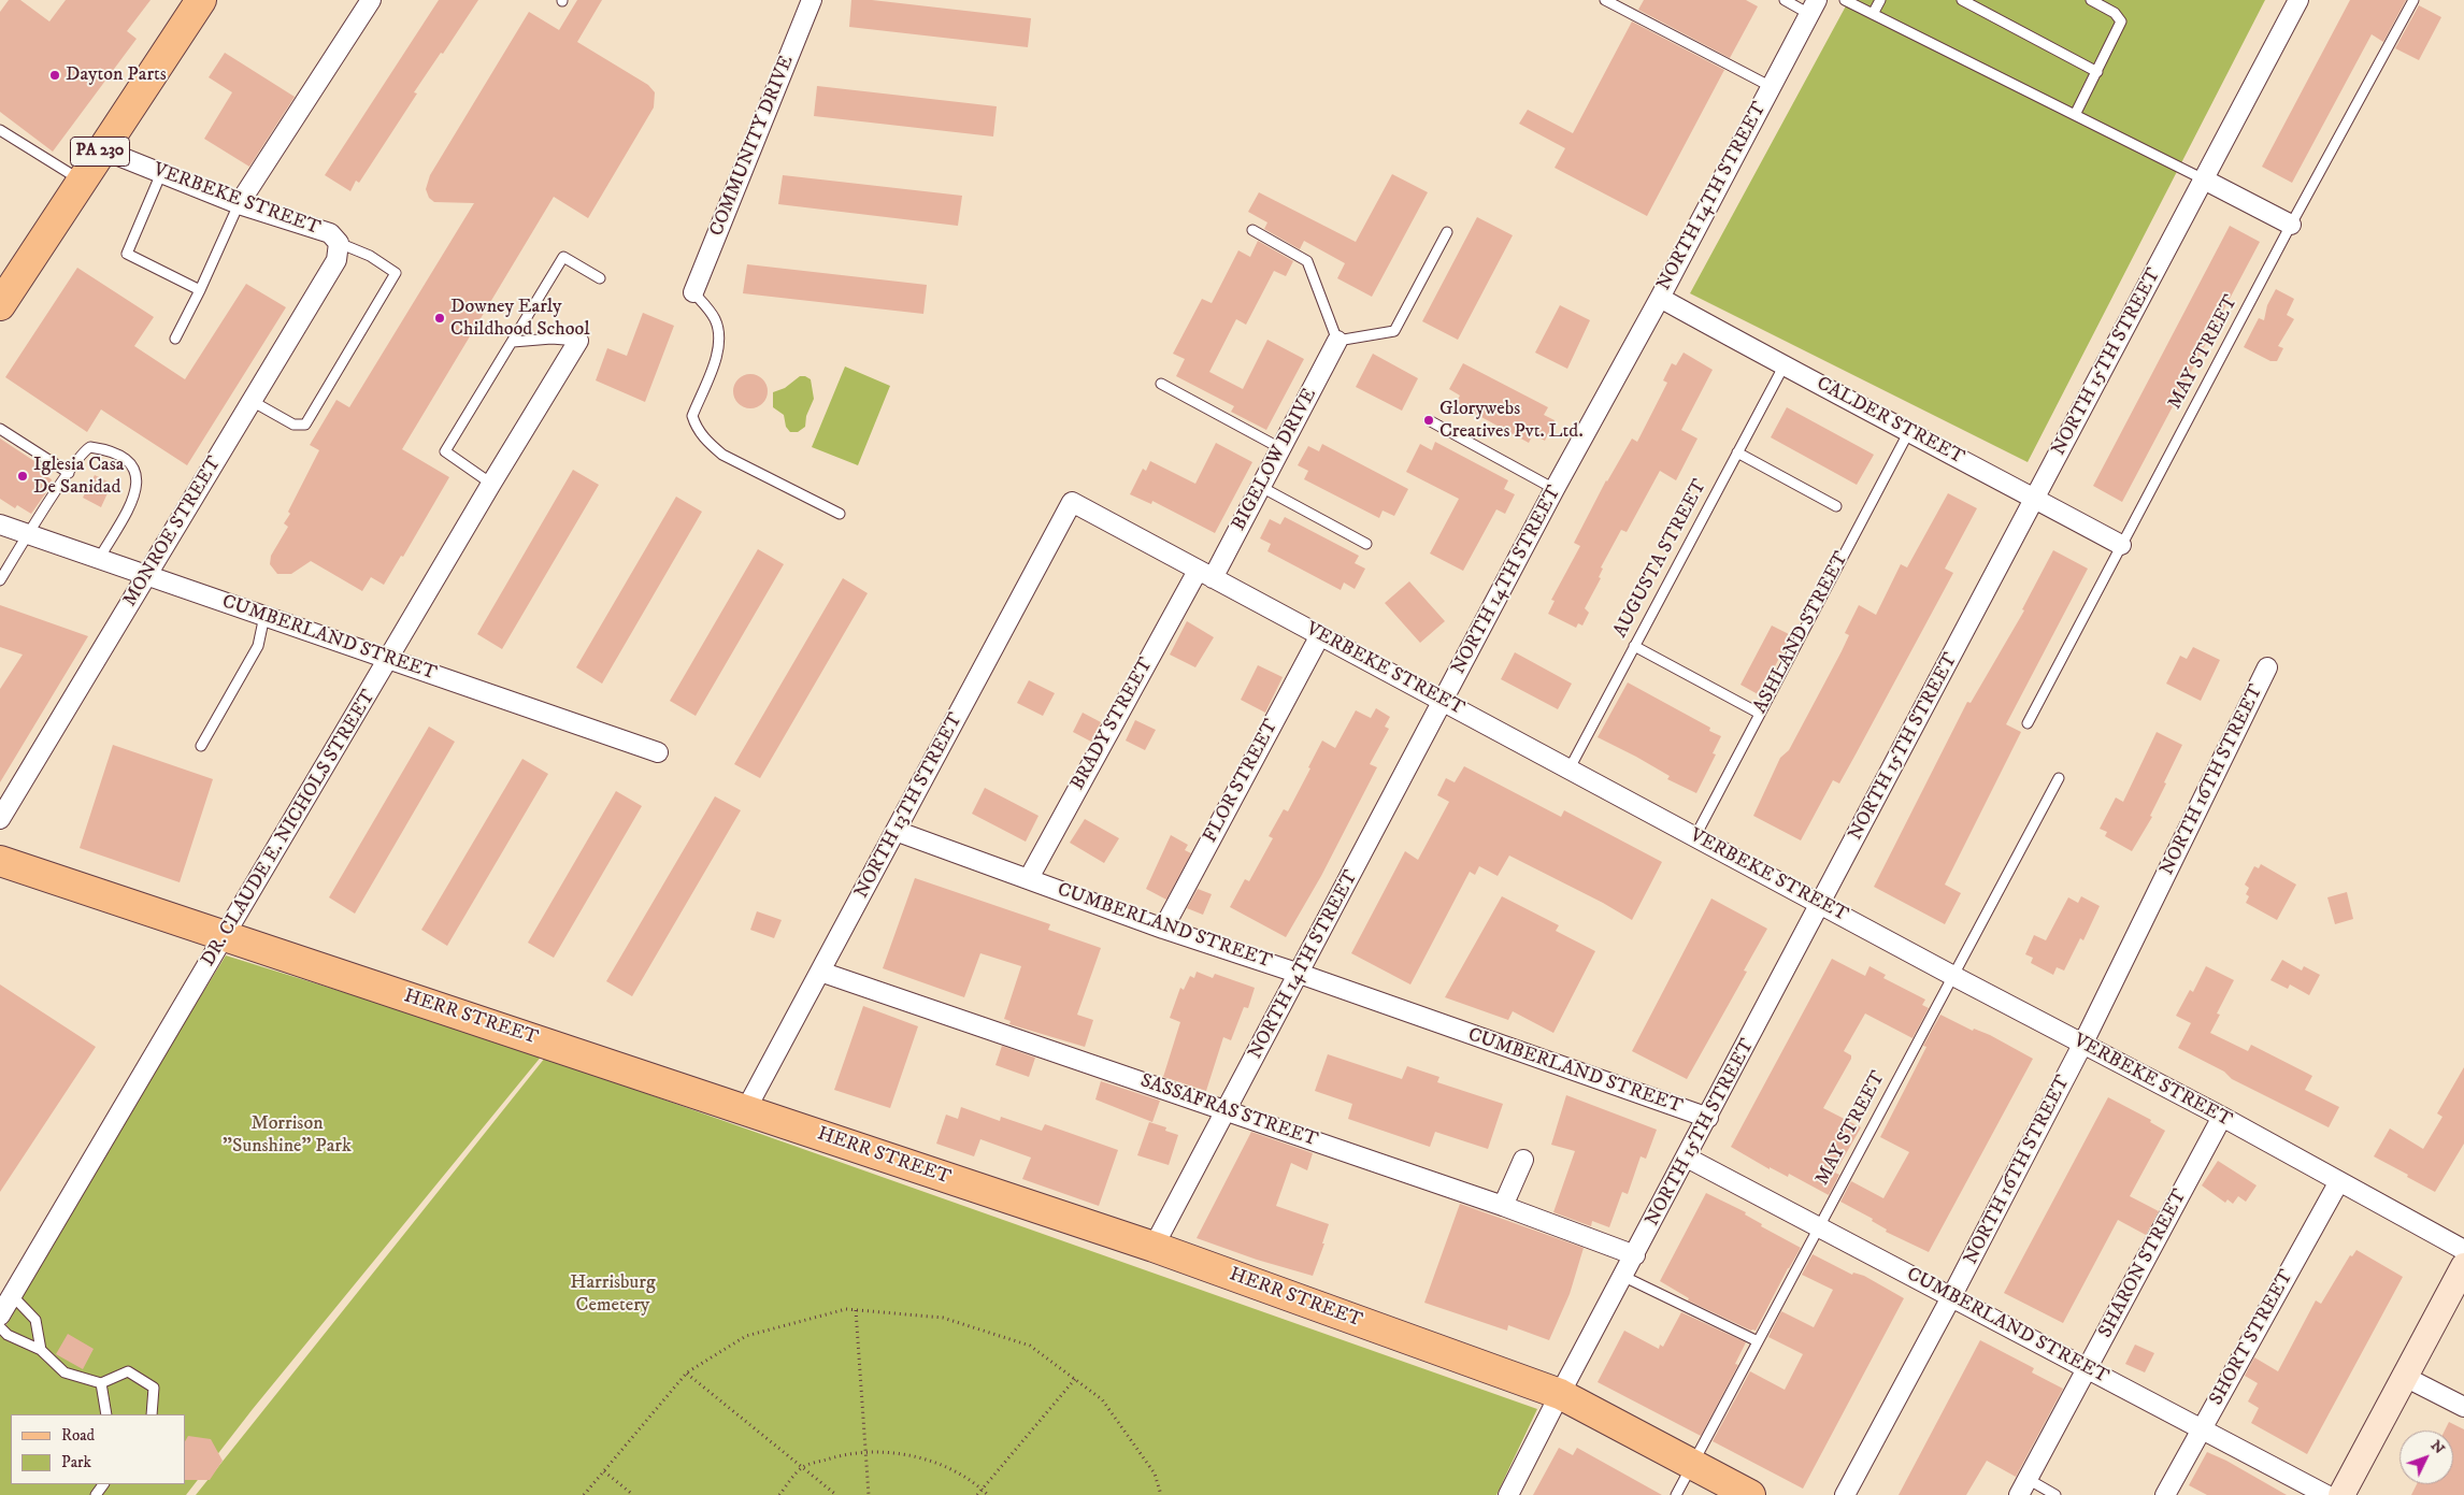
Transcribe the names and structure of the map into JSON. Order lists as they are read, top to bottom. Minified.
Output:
{"streets":{"main road":["PA 230","HERR STREET"],"street":["COMMUNITY DRIVE","NORTH 14TH STREET","VERBEKE STREET","NORTH 15TH STREET","CALDER STREET","BIGELOW DRIVE","MONROE STREET","CUMBERLAND STREET","BRADY STREET","NORTH 16TH STREET","FLOR STREET","NORTH 13TH STREET","DR. CLAUDE E. NICHOLS STREET","SASSAFRAS STREET","SHARON STREET","SHORT STREET"],"lane":["MAY STREET","AUGUSTA STREET","ASHLAND STREET"]},"crossings":[["PA 230","VERBEKE STREET"],["NORTH 14TH STREET","VERBEKE STREET"],["NORTH 14TH STREET","CALDER STREET"],["NORTH 14TH STREET","CUMBERLAND STREET"],["NORTH 14TH STREET","HERR STREET"],["NORTH 14TH STREET","SASSAFRAS STREET"],["VERBEKE STREET","MAY STREET"],["VERBEKE STREET","NORTH 15TH STREET"],["VERBEKE STREET","BIGELOW DRIVE"],["VERBEKE STREET","MONROE STREET"],["VERBEKE STREET","AUGUSTA STREET"],["VERBEKE STREET","ASHLAND STREET"],["VERBEKE STREET","BRADY STREET"],["VERBEKE STREET","NORTH 16TH STREET"],["VERBEKE STREET","FLOR STREET"],["VERBEKE STREET","NORTH 13TH STREET"],["VERBEKE STREET","SHARON STREET"],["VERBEKE STREET","SHORT STREET"],["MAY STREET","CALDER STREET"],["MAY STREET","CUMBERLAND STREET"],["MAY STREET","HERR STREET"],["NORTH 15TH STREET","CALDER STREET"],["NORTH 15TH STREET","CUMBERLAND STREET"],["NORTH 15TH STREET","HERR STREET"],["NORTH 15TH STREET","SASSAFRAS STREET"],["CALDER STREET","AUGUSTA STREET"],["CALDER STREET","ASHLAND STREET"],["BIGELOW DRIVE","BRADY STREET"],["MONROE STREET","CUMBERLAND STREET"],["CUMBERLAND STREET","BRADY STREET"],["CUMBERLAND STREET","NORTH 16TH STREET"],["CUMBERLAND STREET","FLOR STREET"],["CUMBERLAND STREET","NORTH 13TH STREET"],["CUMBERLAND STREET","DR. CLAUDE E. NICHOLS STREET"],["CUMBERLAND STREET","SHARON STREET"],["CUMBERLAND STREET","SHORT STREET"],["NORTH 13TH STREET","HERR STREET"],["NORTH 13TH STREET","SASSAFRAS STREET"],["DR. CLAUDE E. NICHOLS STREET","HERR STREET"]],"parks":["Morrison \"Sunshine\" Park","Harrisburg Cemetery"],"places":["Dayton Parts","Downey Early Childhood School","Glorywebs Creatives Pvt. Ltd.","Iglesia Casa De Sanidad"],"legend":["Road","Park"],"north":"top right"}
